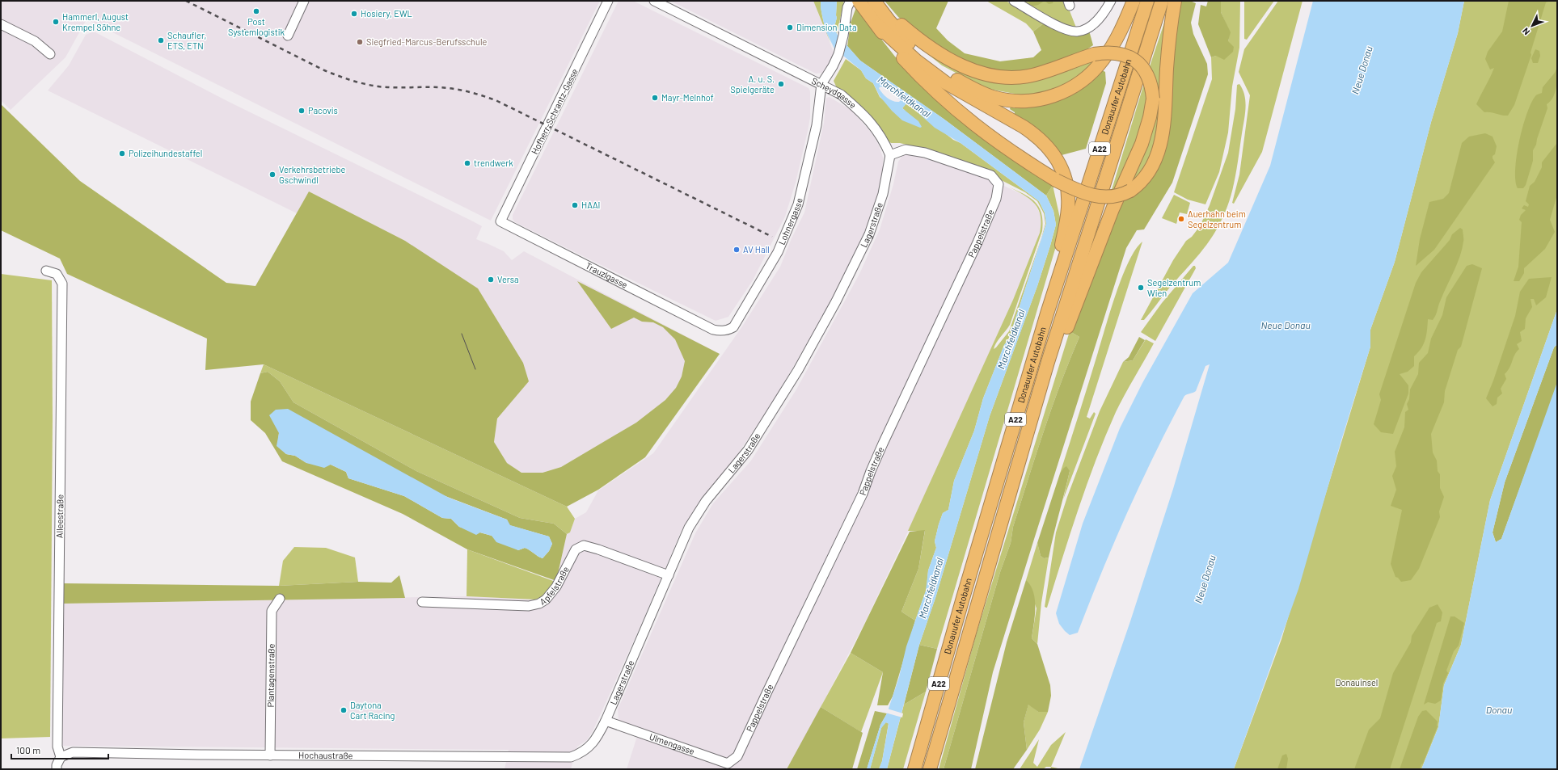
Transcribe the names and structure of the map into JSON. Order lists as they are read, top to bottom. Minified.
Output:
{"streets":{"highway":["Donauufer Autobahn","A22"],"street":["Scheydgasse","Hofherr-Schrantz-Gasse","Lohnergasse","Lagerstraße","Pappelstraße","Trauzlgasse","Alleestraße","Apfelstraße","Plantagenstraße","Ulmengasse","Hochaustraße"]},"crossings":[["Scheydgasse","Lohnergasse"],["Scheydgasse","Lagerstraße"],["Scheydgasse","Pappelstraße"],["Hofherr-Schrantz-Gasse","Trauzlgasse"],["Lohnergasse","Trauzlgasse"],["Lagerstraße","Pappelstraße"],["Lagerstraße","Apfelstraße"],["Lagerstraße","Ulmengasse"],["Lagerstraße","Hochaustraße"],["Pappelstraße","Ulmengasse"],["Alleestraße","Hochaustraße"],["Plantagenstraße","Hochaustraße"]],"water":["Neue Donau","Marchfeldkanal","Donau"],"parks":["Donauinsel"],"places":["Post Systemlogistik","Hosiery, EWL","Hammerl, August Krempel Söhne","Dimension Data","Schaufler, ETS, ETN","Siegfried-Marcus-Berufsschule","A. u. S. Spielgeräte","Mayr-Melnhof","Pacovis","Polizeihundestaffel","trendwerk","Verkehrsbetriebe Gschwindl","HAAI","Auerhahn beim Segelzentrum","AV Hall","Versa","Segelzentrum Wien","Daytona Cart Racing"],"scale_bar":"100 m","north":"bottom left"}
